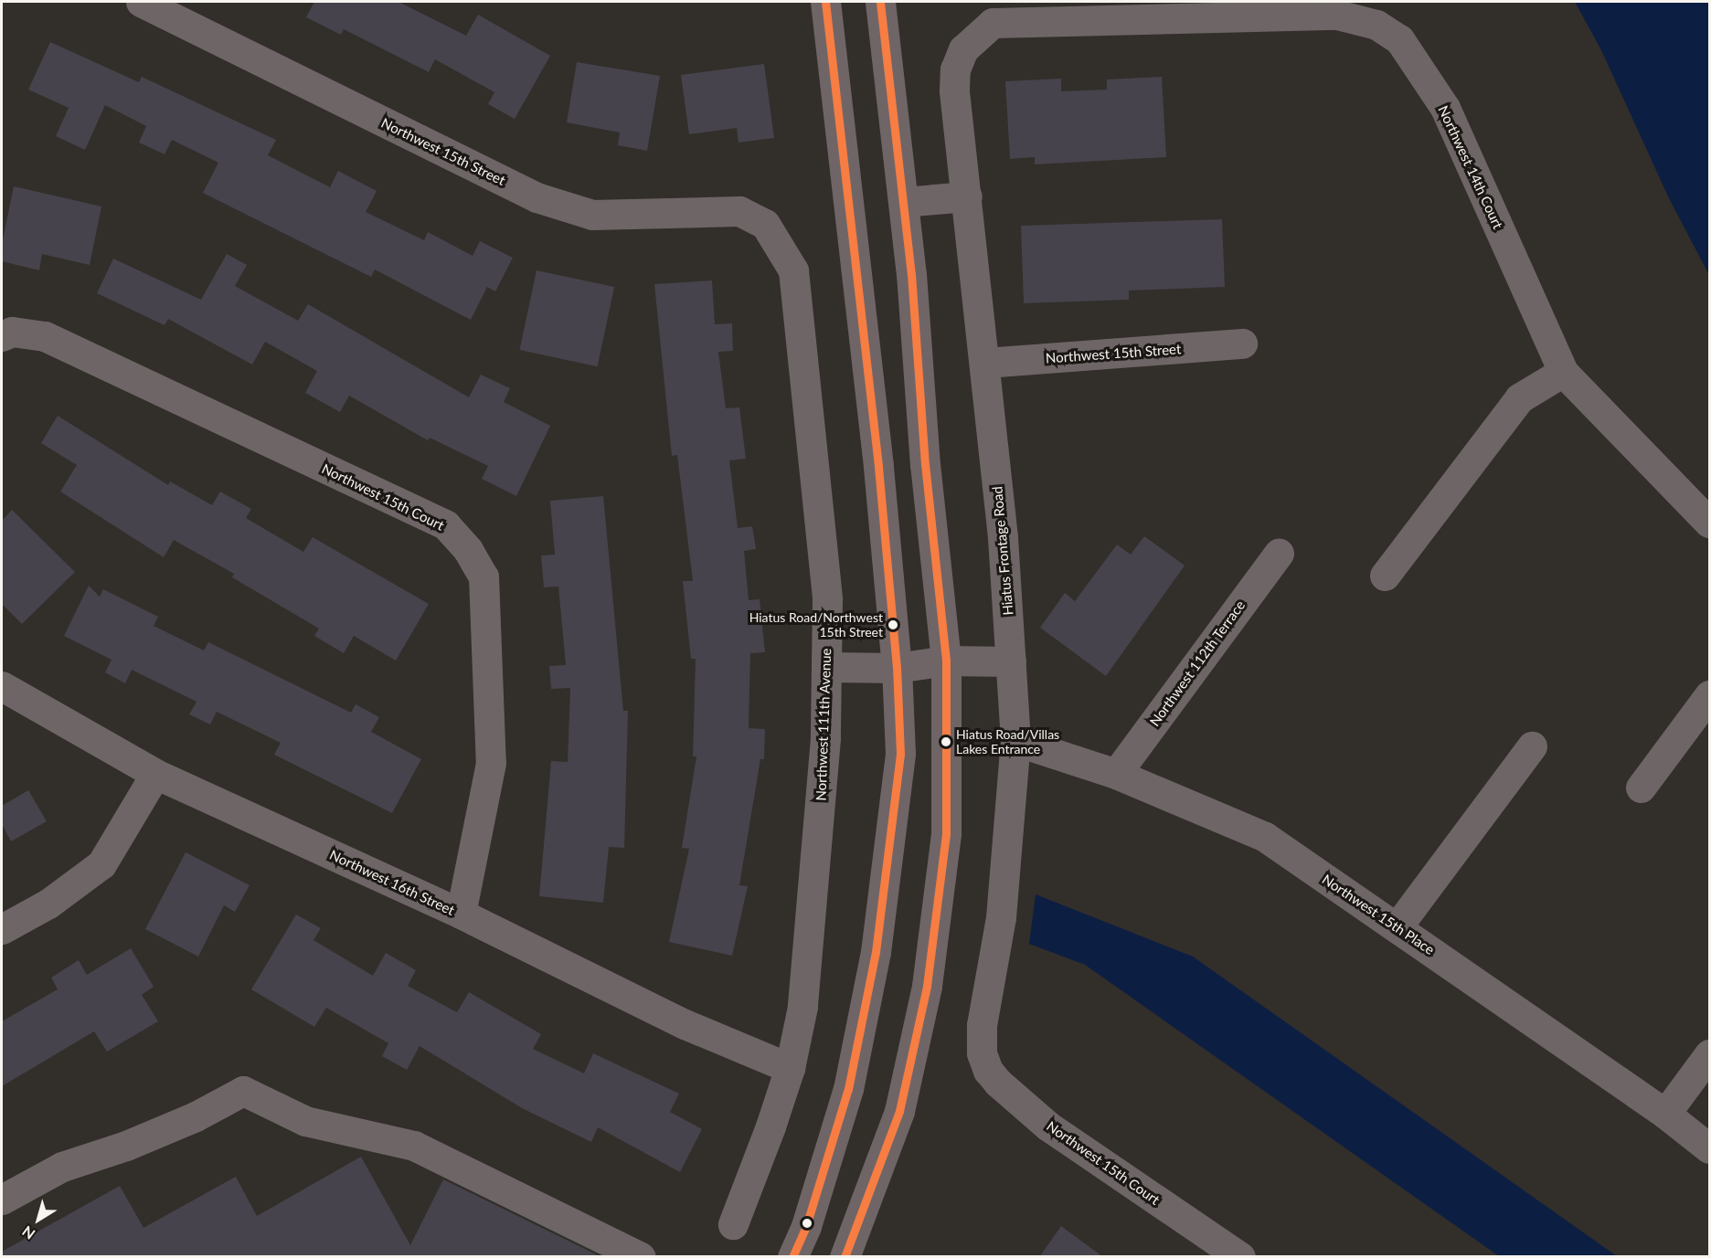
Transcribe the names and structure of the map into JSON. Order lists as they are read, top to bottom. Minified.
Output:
{"streets":{"street":["Northwest 15th Street","Northwest 14th Court","Northwest 15th Court","Hiatus Frontage Road","Northwest 112th Terrace","Northwest 111th Avenue","Northwest 16th Street","Northwest 15th Place"]},"crossings":[["Northwest 15th Street","Hiatus Frontage Road"],["Northwest 15th Street","Northwest 111th Avenue"],["Northwest 14th Court","Hiatus Frontage Road"],["Northwest 15th Court","Hiatus Frontage Road"],["Northwest 15th Court","Northwest 16th Street"],["Hiatus Frontage Road","Northwest 15th Place"],["Northwest 112th Terrace","Northwest 15th Place"],["Northwest 111th Avenue","Northwest 16th Street"]],"places":["Hiatus Road/Northwest 15th Street","Hiatus Road/Villas Lakes Entrance"],"north":"bottom left"}
